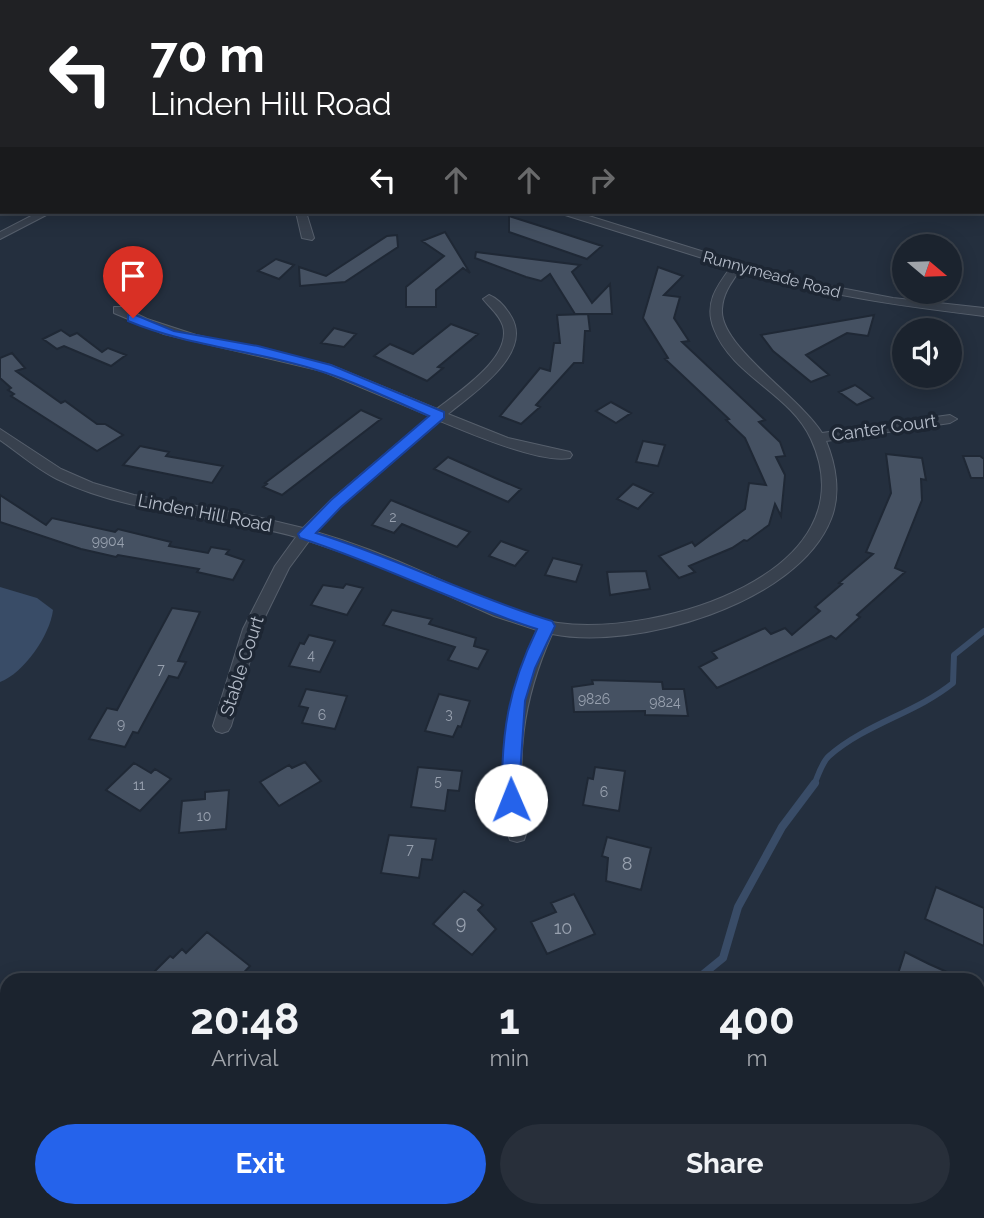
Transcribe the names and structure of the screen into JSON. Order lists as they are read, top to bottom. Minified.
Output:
{"streets":{"street":["Runnymeade Road","Canter Court","Linden Hill Road","Stable Court"]},"crossings":[["Runnymeade Road","Linden Hill Road"],["Canter Court","Linden Hill Road"],["Linden Hill Road","Stable Court"]],"house_numbers":["2","9904","4","7","9826","9824","3","6","9","5","11","6","10","7","8","9","10"],"north":"right","page":{"turn":["70 m","Linden Hill Road"],"eta":["20:48","Arrival","1","min","400","m"],"buttons":["Exit","Share"]}}
